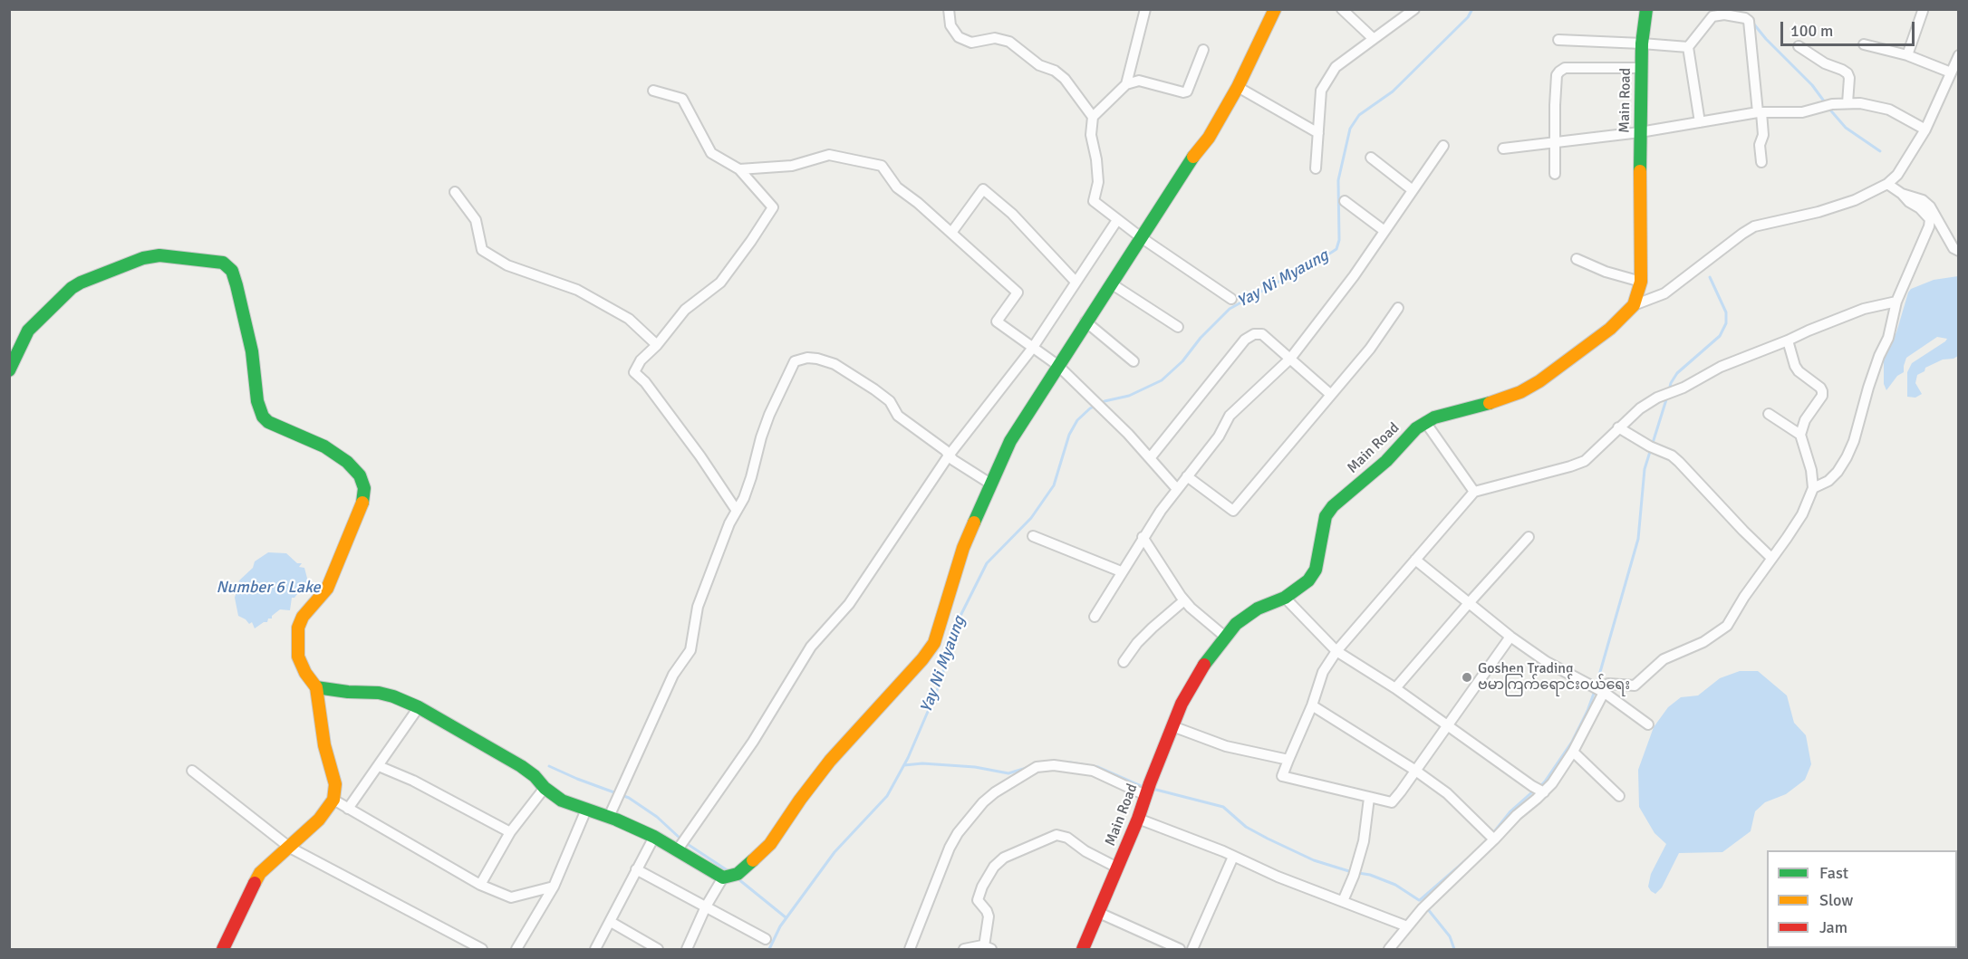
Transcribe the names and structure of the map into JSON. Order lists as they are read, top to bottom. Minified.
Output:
{"streets":{"street":["Main Road"]},"water":["Yay Ni Myaung","Number 6 Lake"],"places":["Goshen Trading ဗမာကြက်ရောင်းဝယ်ရေး"],"legend":["Fast","Slow","Jam"],"scale_bar":"100 m"}
